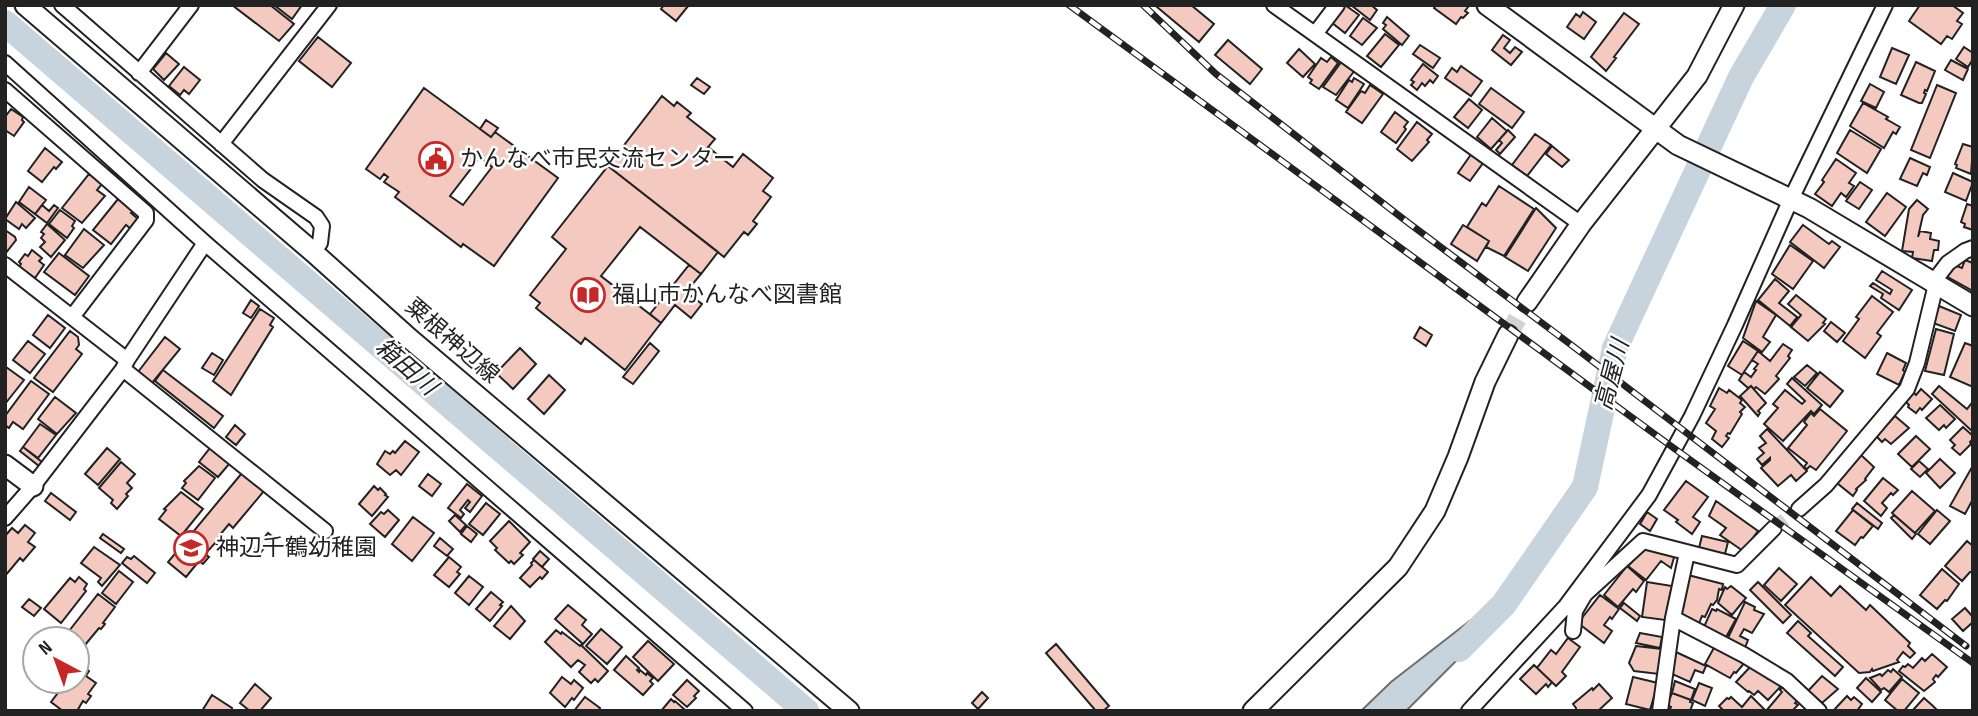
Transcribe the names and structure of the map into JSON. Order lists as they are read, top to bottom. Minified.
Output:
{"streets":{"street":["粟根神辺線"]},"water":["箱田川","高屋川"],"places":{"public building":["かんなべ市民交流センター"],"library":["福山市かんなべ図書館"],"school or university":["神辺千鶴幼稚園"]},"north":"top left"}
